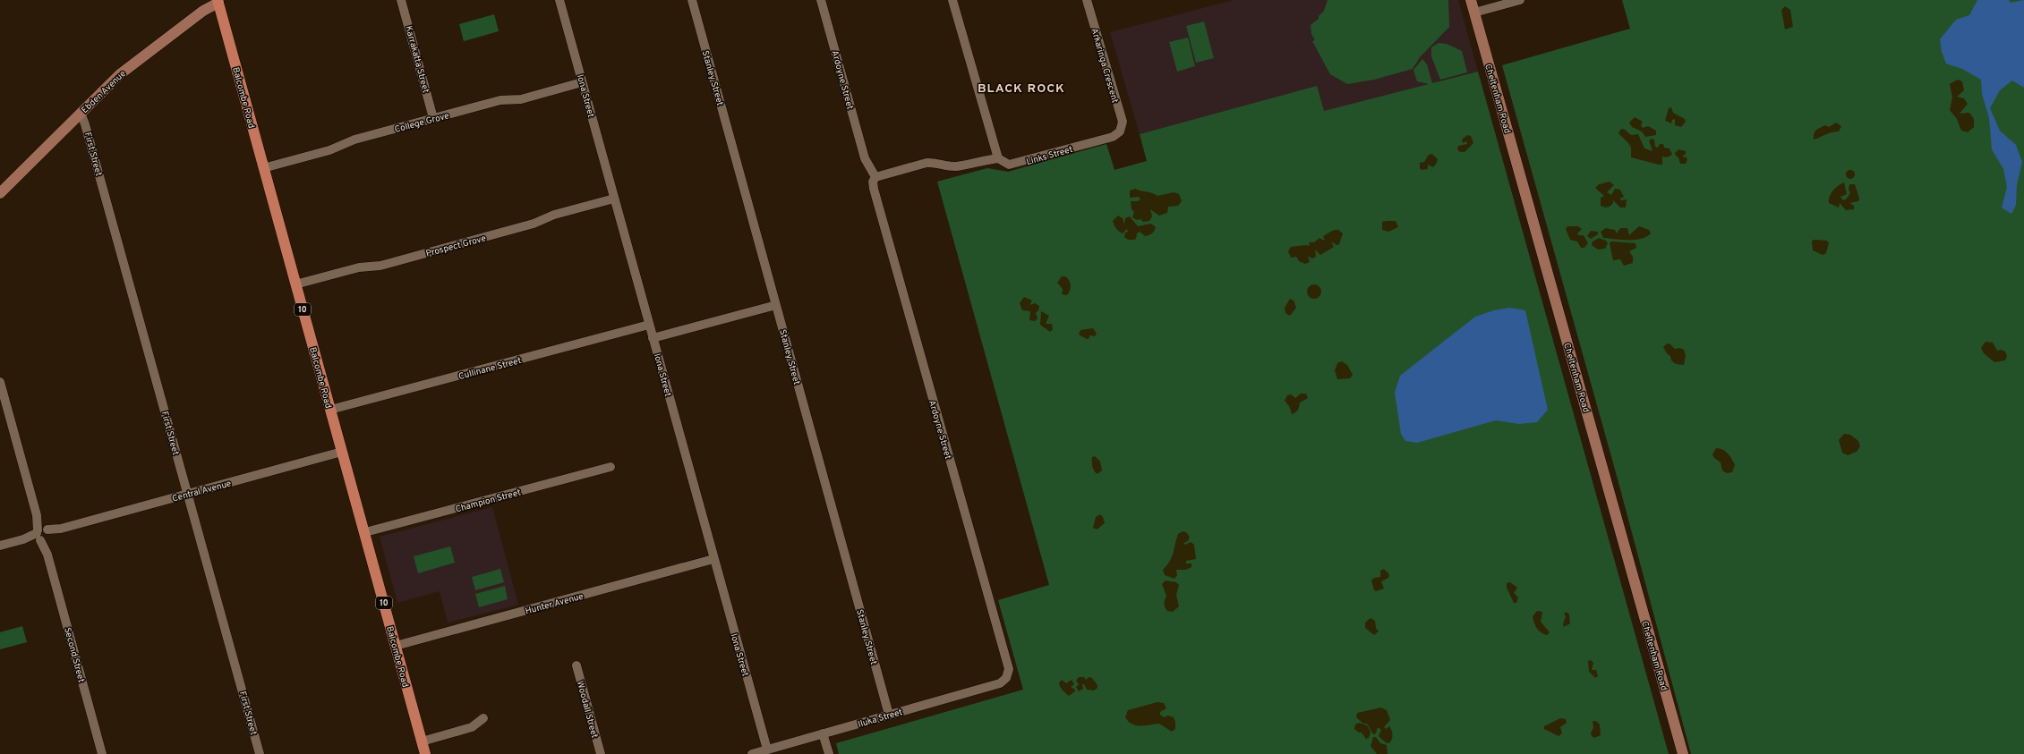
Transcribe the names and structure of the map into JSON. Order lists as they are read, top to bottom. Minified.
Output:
{"streets":{"main road":["Balcombe Road","10"],"street":["Karrakatta Street","Arkaringa Crescent","Stanley Street","Ardoyne Street","Ebden Avenue","Iona Street","Cheltenham Road","College Grove","First Street","Links Street","Prospect Grove","Cullinane Street","Central Avenue","Champion Street","Hunter Avenue","Second Street","Woodall Street","Iluka Street"]},"crossings":[["Karrakatta Street","College Grove"],["Arkaringa Crescent","Links Street"],["Stanley Street","Iluka Street"],["Ardoyne Street","Iluka Street"],["Ebden Avenue","Balcombe Road"],["Ebden Avenue","First Street"],["Iona Street","College Grove"],["Iona Street","Prospect Grove"],["Iona Street","Cullinane Street"],["Iona Street","Hunter Avenue"],["Iona Street","Iluka Street"],["Balcombe Road","College Grove"],["Balcombe Road","Prospect Grove"],["Balcombe Road","Cullinane Street"],["Balcombe Road","Central Avenue"],["Balcombe Road","Champion Street"],["Balcombe Road","Hunter Avenue"],["First Street","Central Avenue"],["Central Avenue","Second Street"]],"districts":["BLACK ROCK"]}
